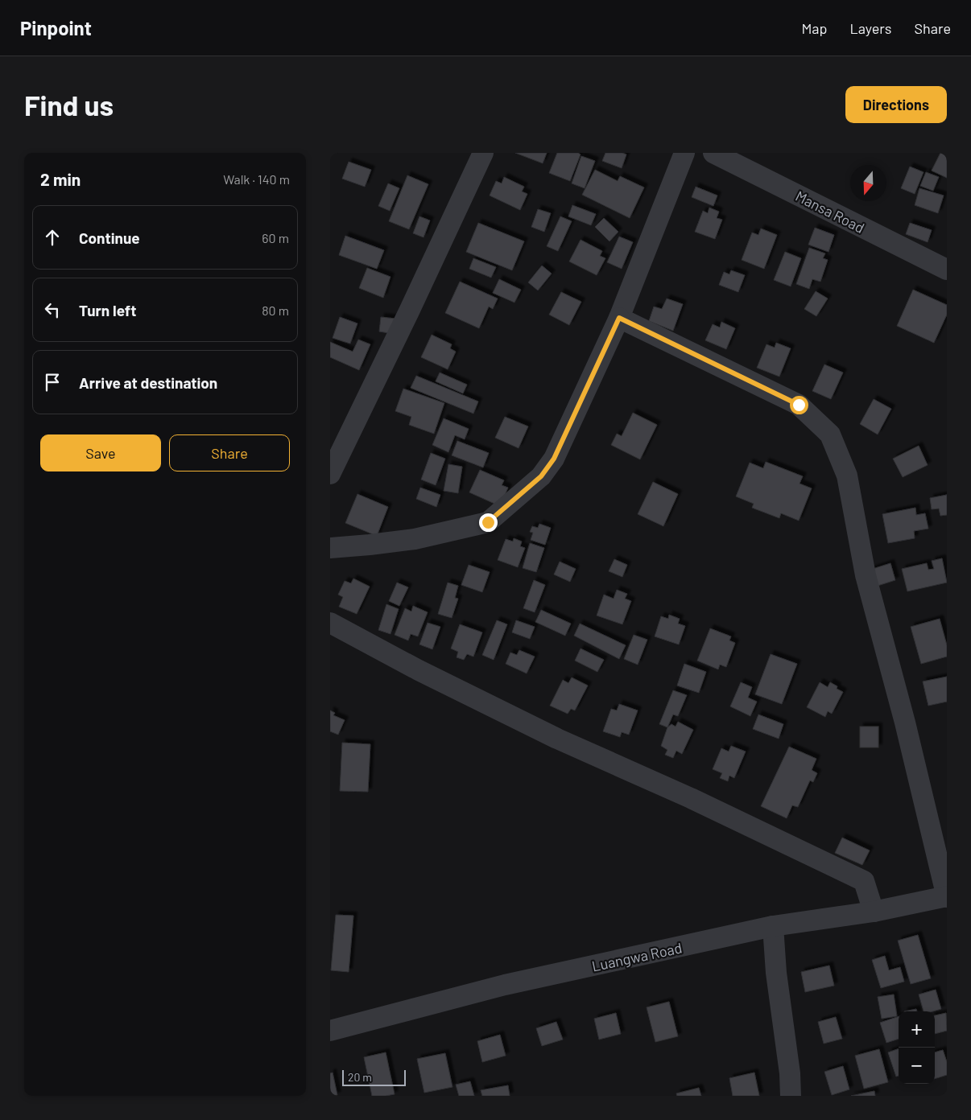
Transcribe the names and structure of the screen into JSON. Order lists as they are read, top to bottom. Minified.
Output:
{"streets":{"street":["Mansa Road","Luangwa Road"]},"scale_bar":"20 m","north":"bottom","page":{"header":"Pinpoint","nav":["Map","Layers","Share"],"buttons":["Directions",["Save","Share"]],"title":"Find us","heading":["2 min","Walk · 140 m"],"list":[["Continue","60 m"],["Turn left","80 m"],"Arrive at destination"],"map_buttons":["+","−"],"scale":"20 m"}}
